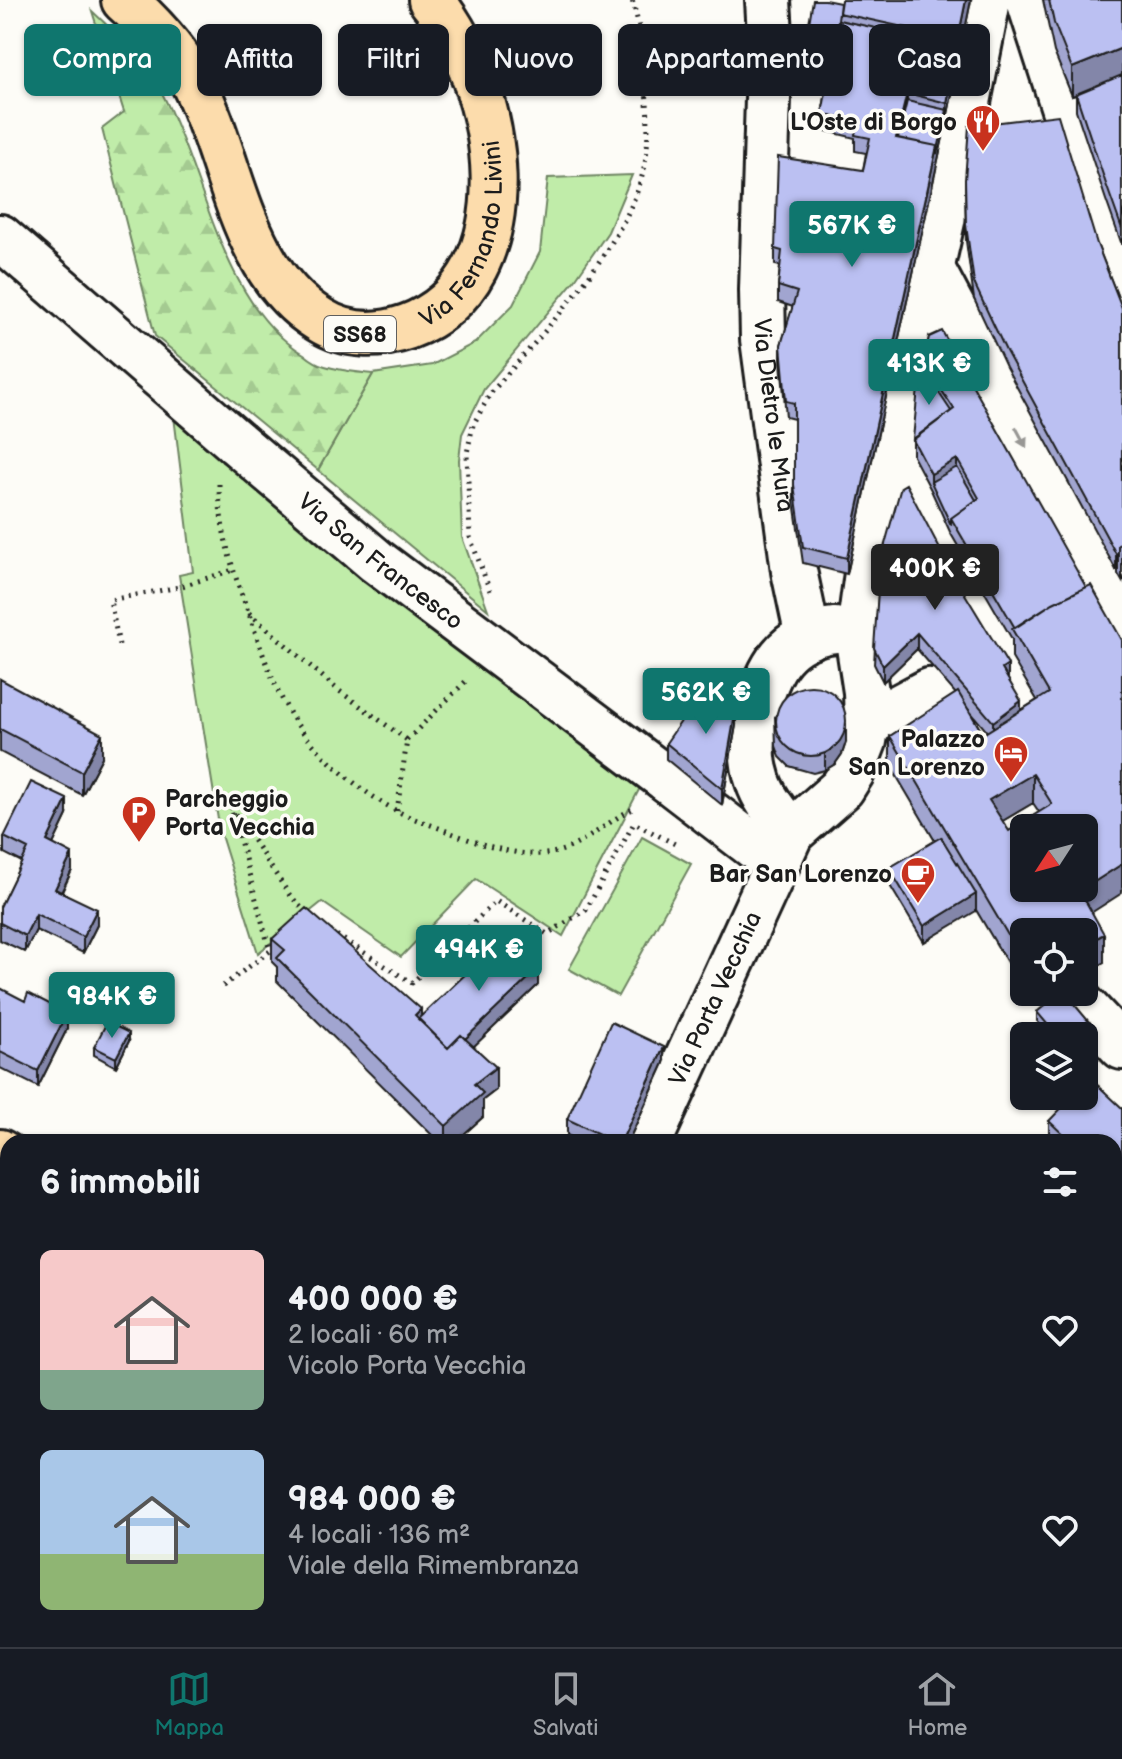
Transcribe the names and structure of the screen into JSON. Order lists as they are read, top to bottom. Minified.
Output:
{"streets":{"main road":["Via Fernando Livini","SS68"],"street":["Via Dietro le Mura","Via San Francesco","Via Porta Vecchia"]},"crossings":[["Via San Francesco","Via Porta Vecchia"]],"places":{"restaurant":["L'Oste di Borgo"],"hotel":["Palazzo San Lorenzo"],"parking":["Parcheggio Porta Vecchia"],"cafe":["Bar San Lorenzo"]},"north":"bottom left","page":{"chip":["Compra","Affitta","Filtri","Nuovo","Appartamento","Casa"],"price":["567K €","413K €","400K €","562K €","494K €","984K €"],"heading":"6 immobili","list":[{"name":"400 000 €","note":"2 locali · 60 m² · Vicolo Porta Vecchia"},{"name":"984 000 €","note":"4 locali · 136 m² · Viale della Rimembranza"}],"tabs":["Mappa","Salvati","Home"]}}
